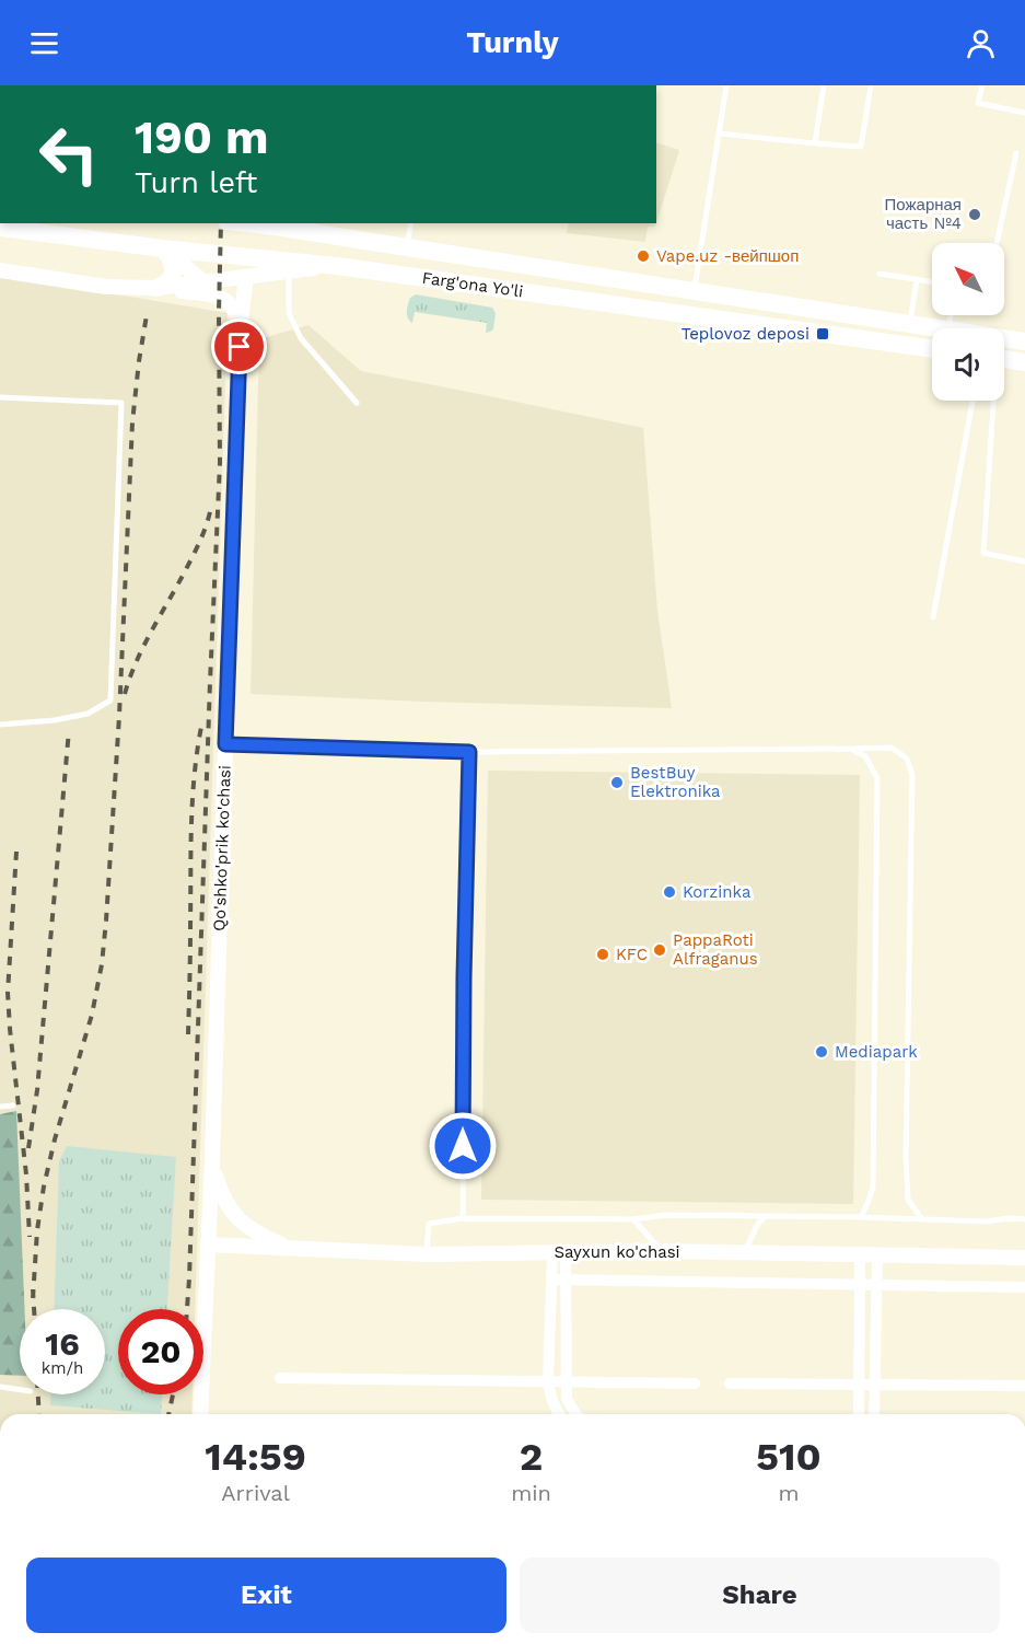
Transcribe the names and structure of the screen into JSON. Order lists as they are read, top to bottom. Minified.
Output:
{"streets":{"main road":["Farg'ona Yo'li"],"street":["Qo'shko'prik ko'chasi","Sayxun ko'chasi"]},"crossings":[["Qo'shko'prik ko'chasi","Sayxun ko'chasi"]],"places":{"other":["Пожарная часть №4","Vape.uz -вейпшоп","BestBuy Elektronika","Korzinka","PappaRoti Alfraganus","KFC","Mediapark"],"transit":["Teplovoz deposi"]},"north":"top left","page":{"header":"Turnly","turn":["190 m","Turn left"],"speed":"16 km/h","limit":"20","eta":["14:59","Arrival","2","min","510","m"],"buttons":["Exit","Share"]}}
